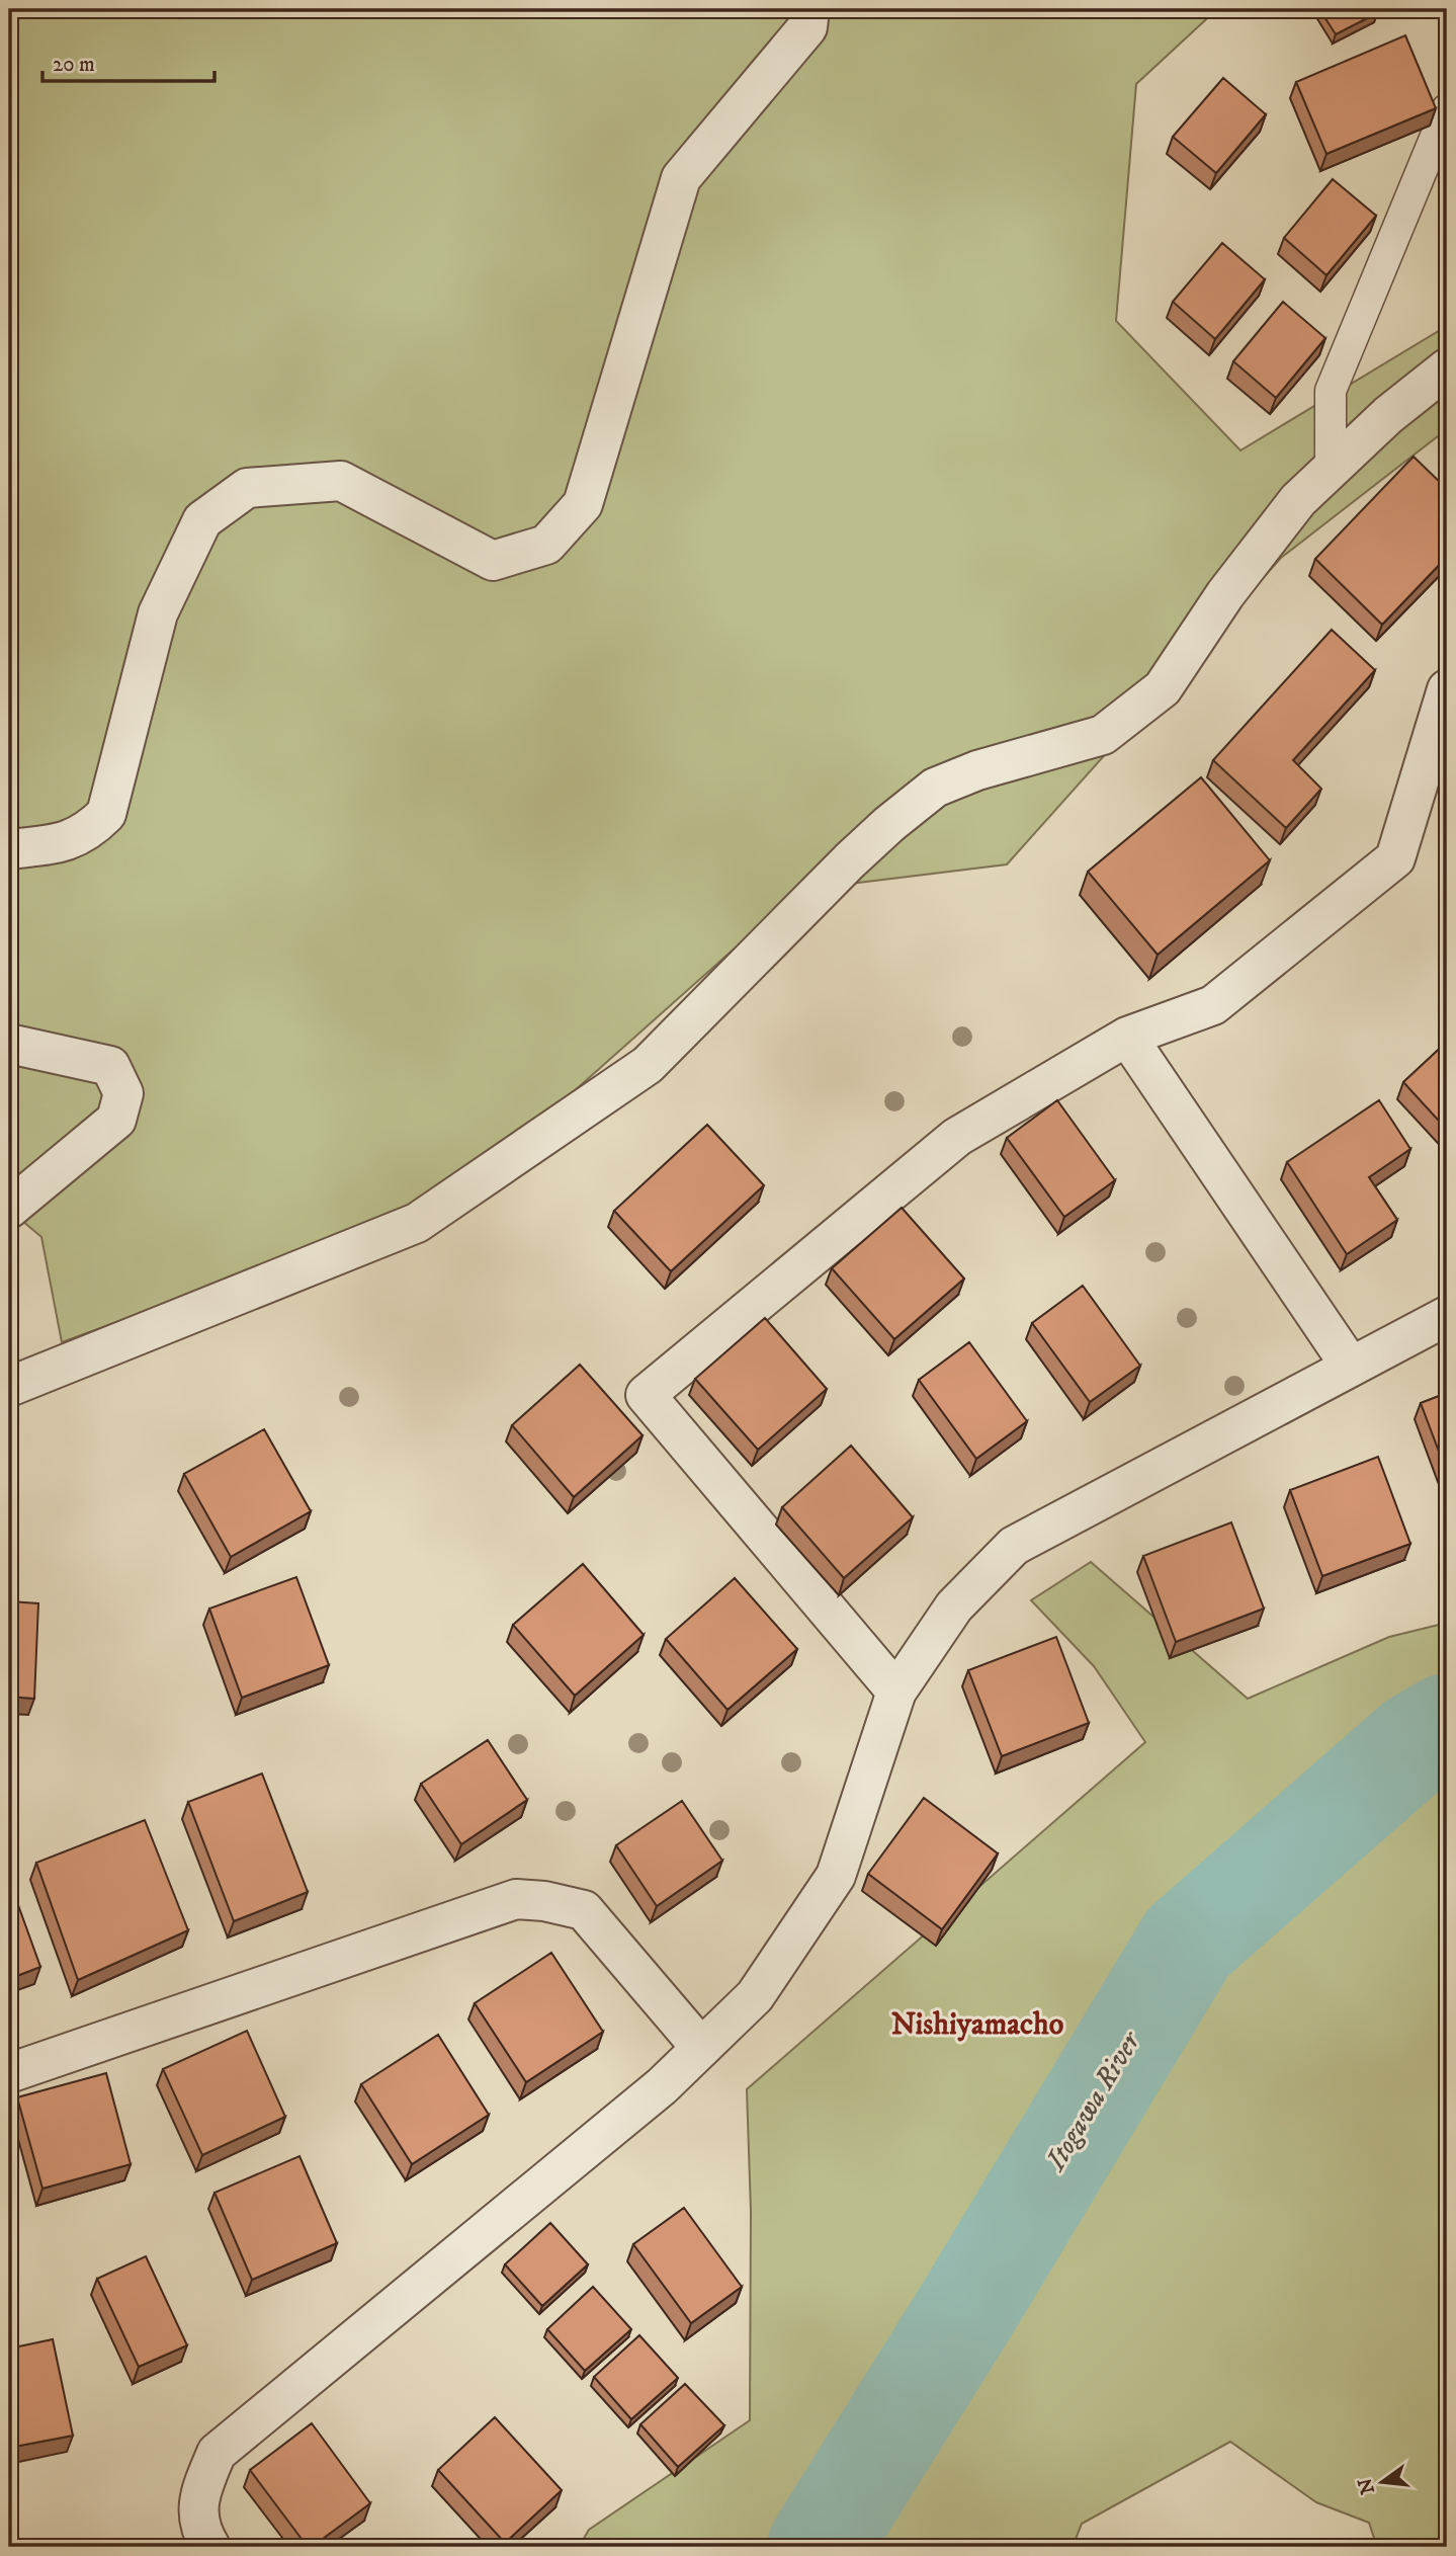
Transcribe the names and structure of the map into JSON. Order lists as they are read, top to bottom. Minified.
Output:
{"districts":["Nishiyamacho"],"water":["Itogawa River"],"scale_bar":"20 m","north":"left"}
